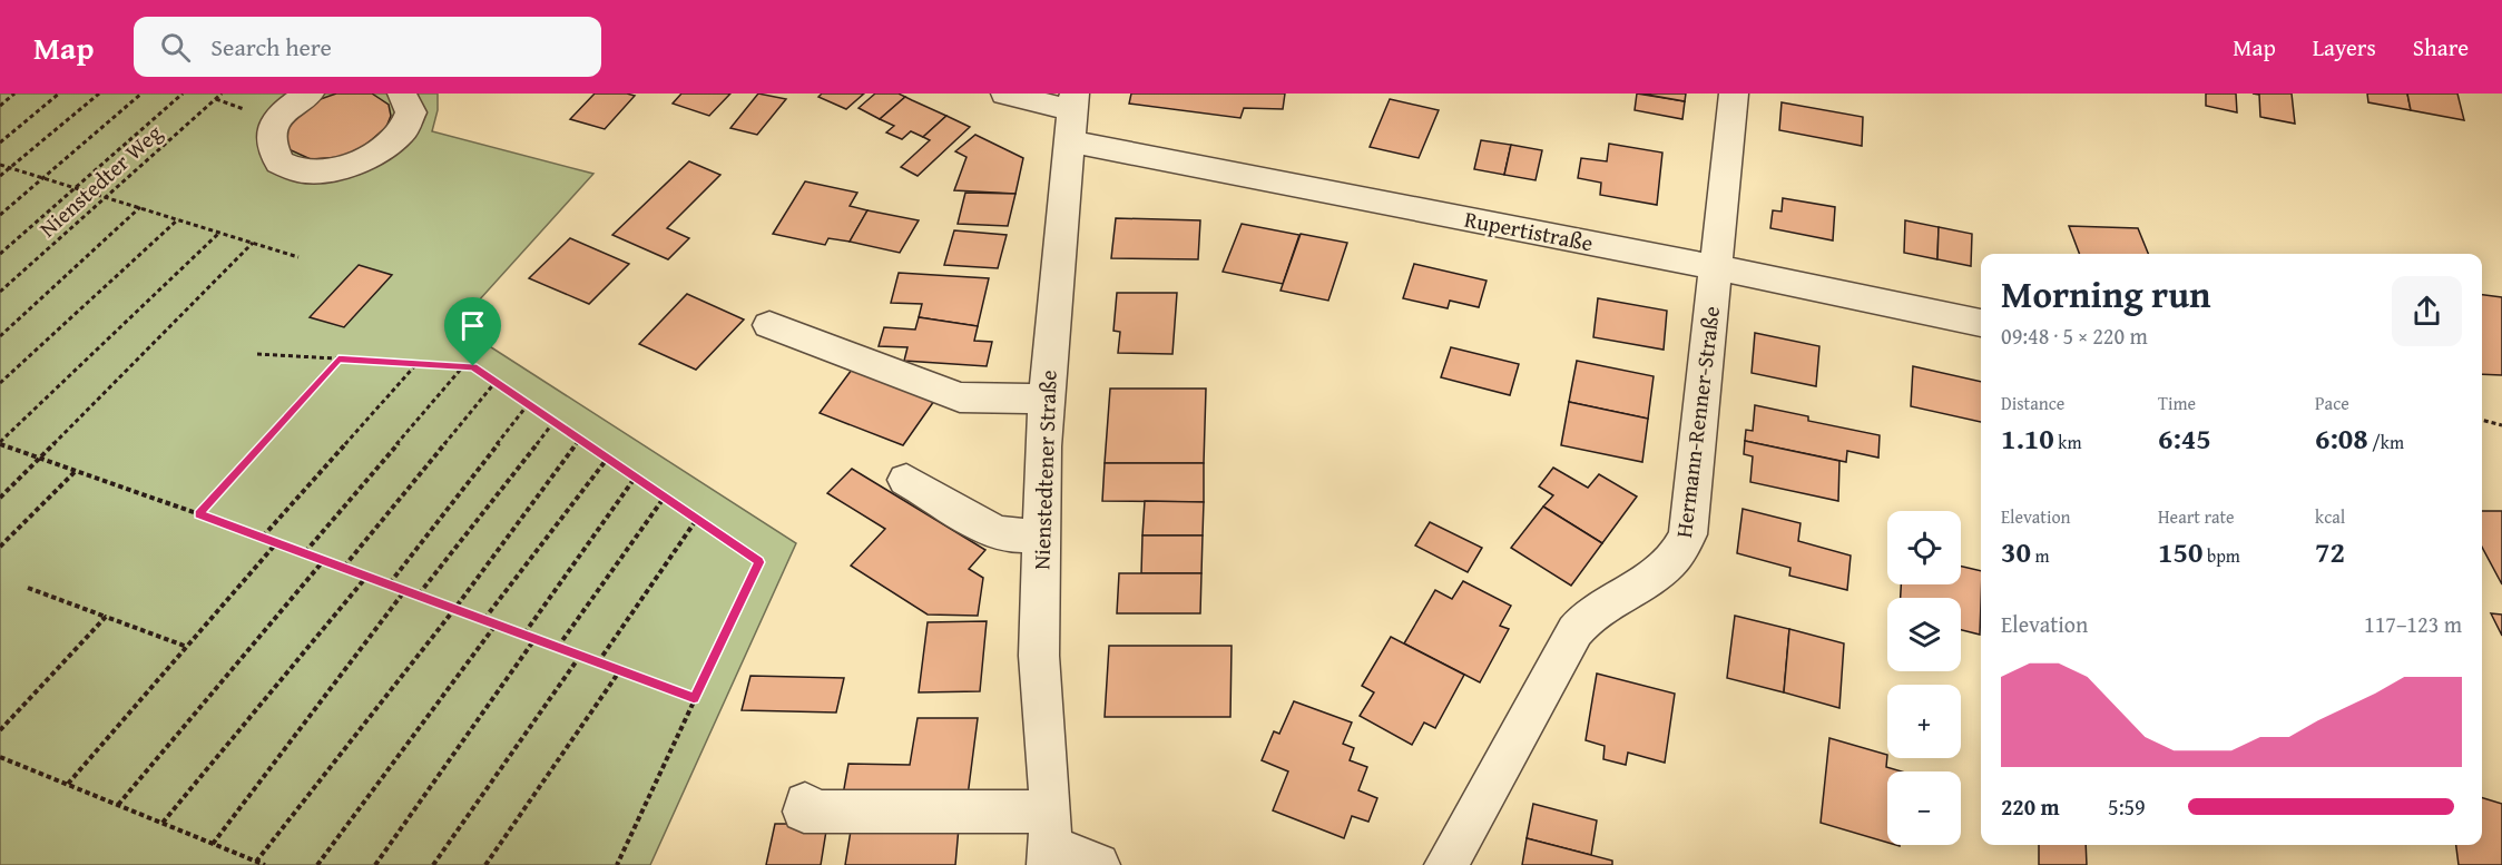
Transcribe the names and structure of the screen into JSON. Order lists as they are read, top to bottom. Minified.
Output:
{"streets":{"street":["Rupertistraße","Hermann-Renner-Straße","Nienstedtener Straße"],"path":["Nienstedter Weg"]},"crossings":[["Rupertistraße","Hermann-Renner-Straße"],["Rupertistraße","Nienstedtener Straße"]],"page":{"header":"Map","search":"Search here","nav":["Map","Layers","Share"],"heading":["Morning run","09:48 · 5 × 220 m"],"stats":[["Distance","1.10 km"],["Time","6:45"],["Pace","6:08 /km"],["Elevation","30 m"],["Heart rate","150 bpm"],["kcal","72"]],"map_buttons":["+","−"],"chart":["Elevation","117–123 m"],"list":[{"name":"220 m","note":"5:59"}]}}
